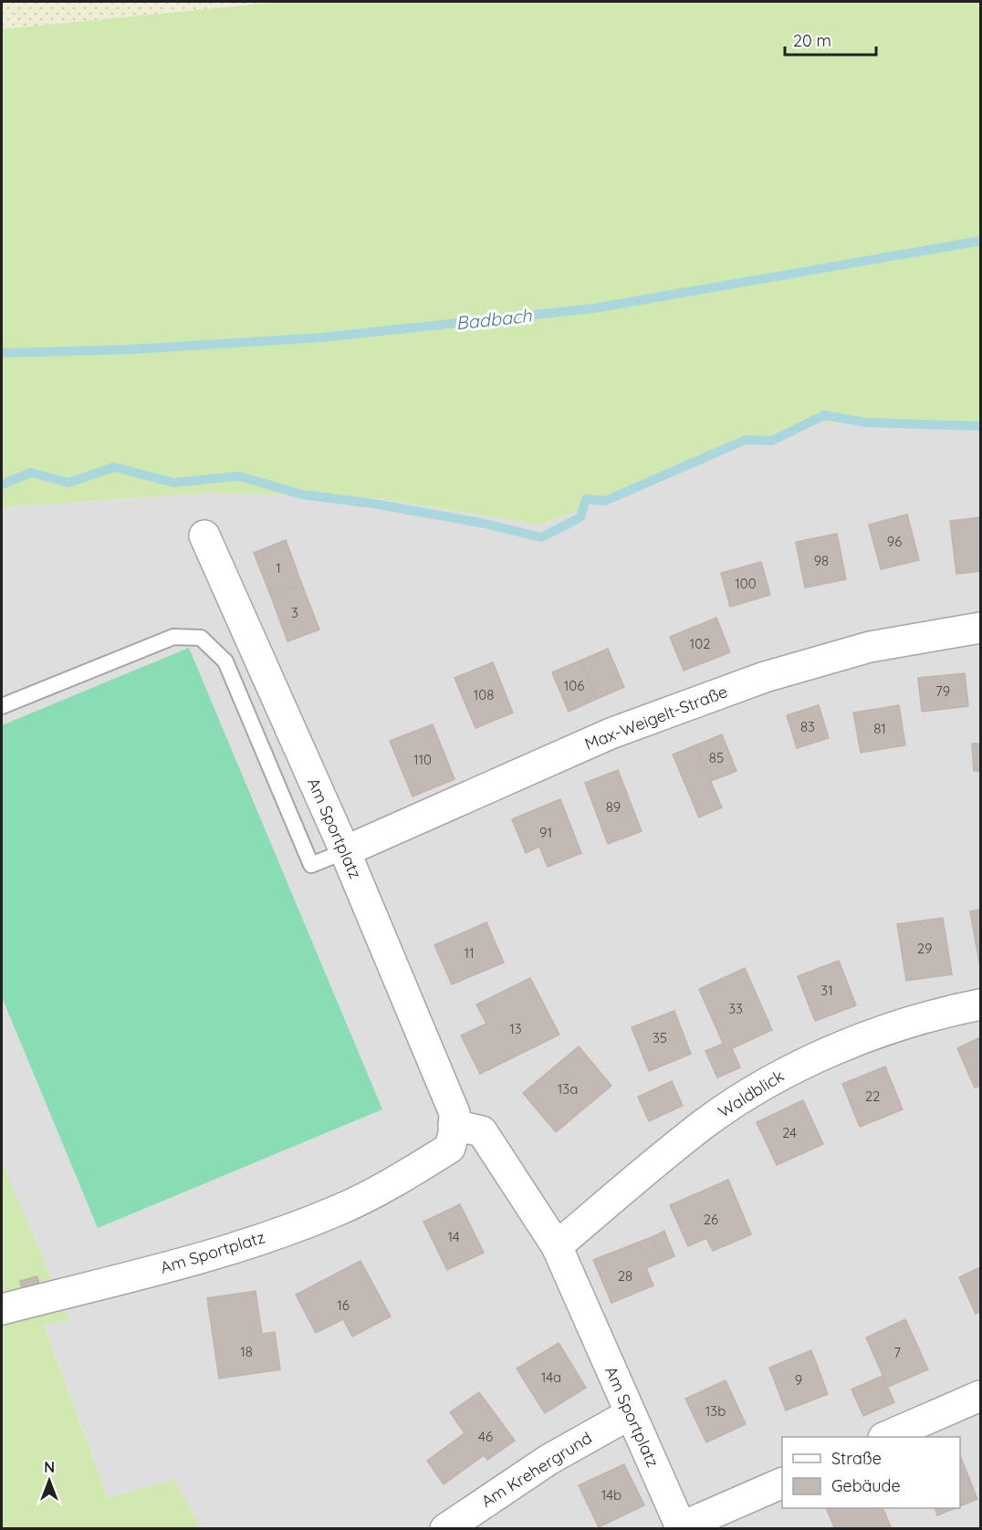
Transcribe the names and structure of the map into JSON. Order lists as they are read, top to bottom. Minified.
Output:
{"streets":{"street":["Max-Weigelt-Straße","Am Sportplatz","Waldblick","Am Krehergrund"]},"crossings":[["Max-Weigelt-Straße","Am Sportplatz"],["Am Sportplatz","Waldblick"],["Am Sportplatz","Am Krehergrund"]],"water":["Badbach"],"house_numbers":["96","98","1","100","3","102","106","79","108","83","81","85","110","89","91","29","11","31","33","13","35","13a","22","24","26","14","28","16","18","7","14a","9","13b","46","14b"],"legend":["Straße","Gebäude"],"scale_bar":"20 m","north":"top"}
